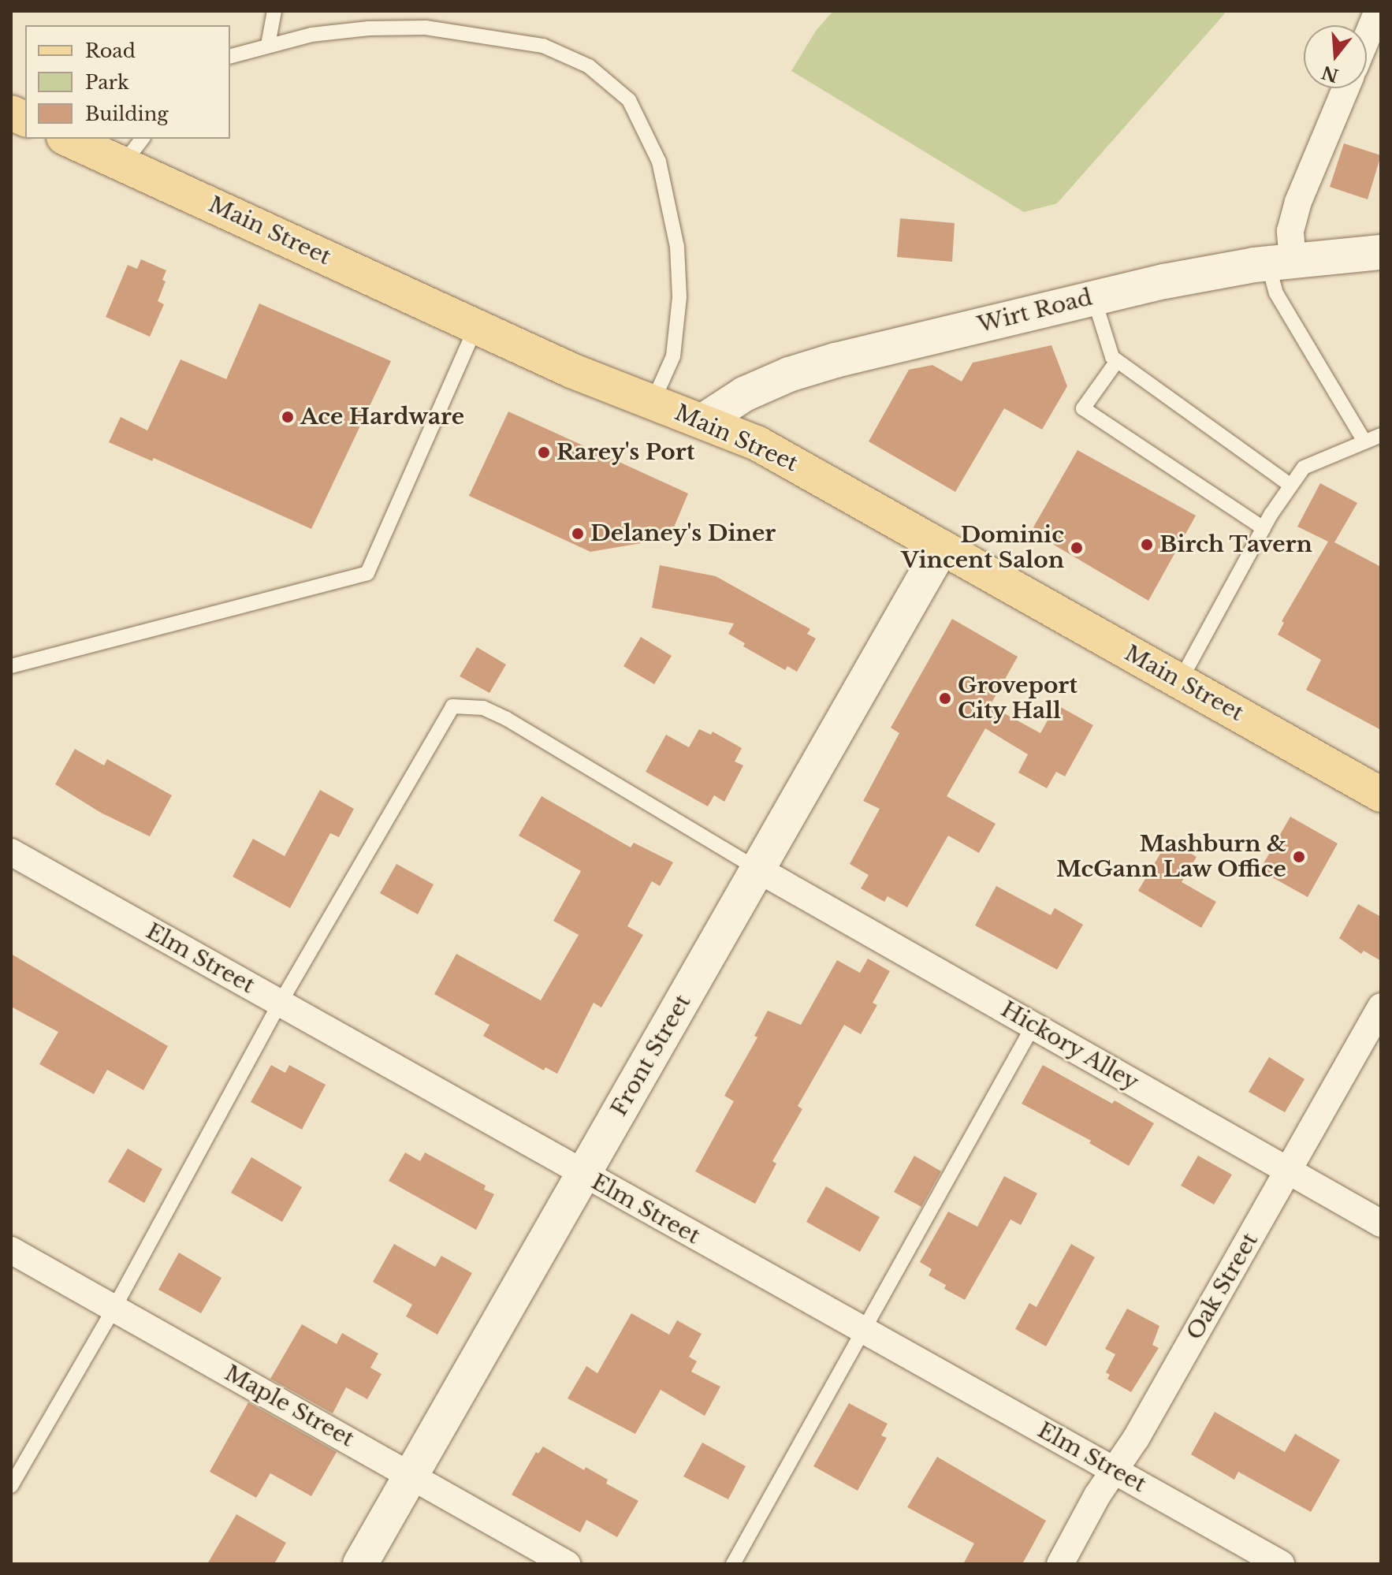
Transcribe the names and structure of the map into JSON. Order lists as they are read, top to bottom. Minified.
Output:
{"streets":{"main road":["Main Street"],"street":["Wirt Road","Elm Street","Hickory Alley","Front Street","Oak Street","Maple Street"]},"crossings":[["Main Street","Wirt Road"],["Main Street","Front Street"],["Elm Street","Front Street"],["Elm Street","Oak Street"],["Hickory Alley","Front Street"],["Hickory Alley","Oak Street"],["Front Street","Maple Street"]],"places":["Ace Hardware","Rarey's Port","Delaney's Diner","Birch Tavern","Dominic Vincent Salon","Groveport City Hall","Mashburn & McGann Law Office"],"legend":["Road","Park","Building"],"north":"bottom"}
